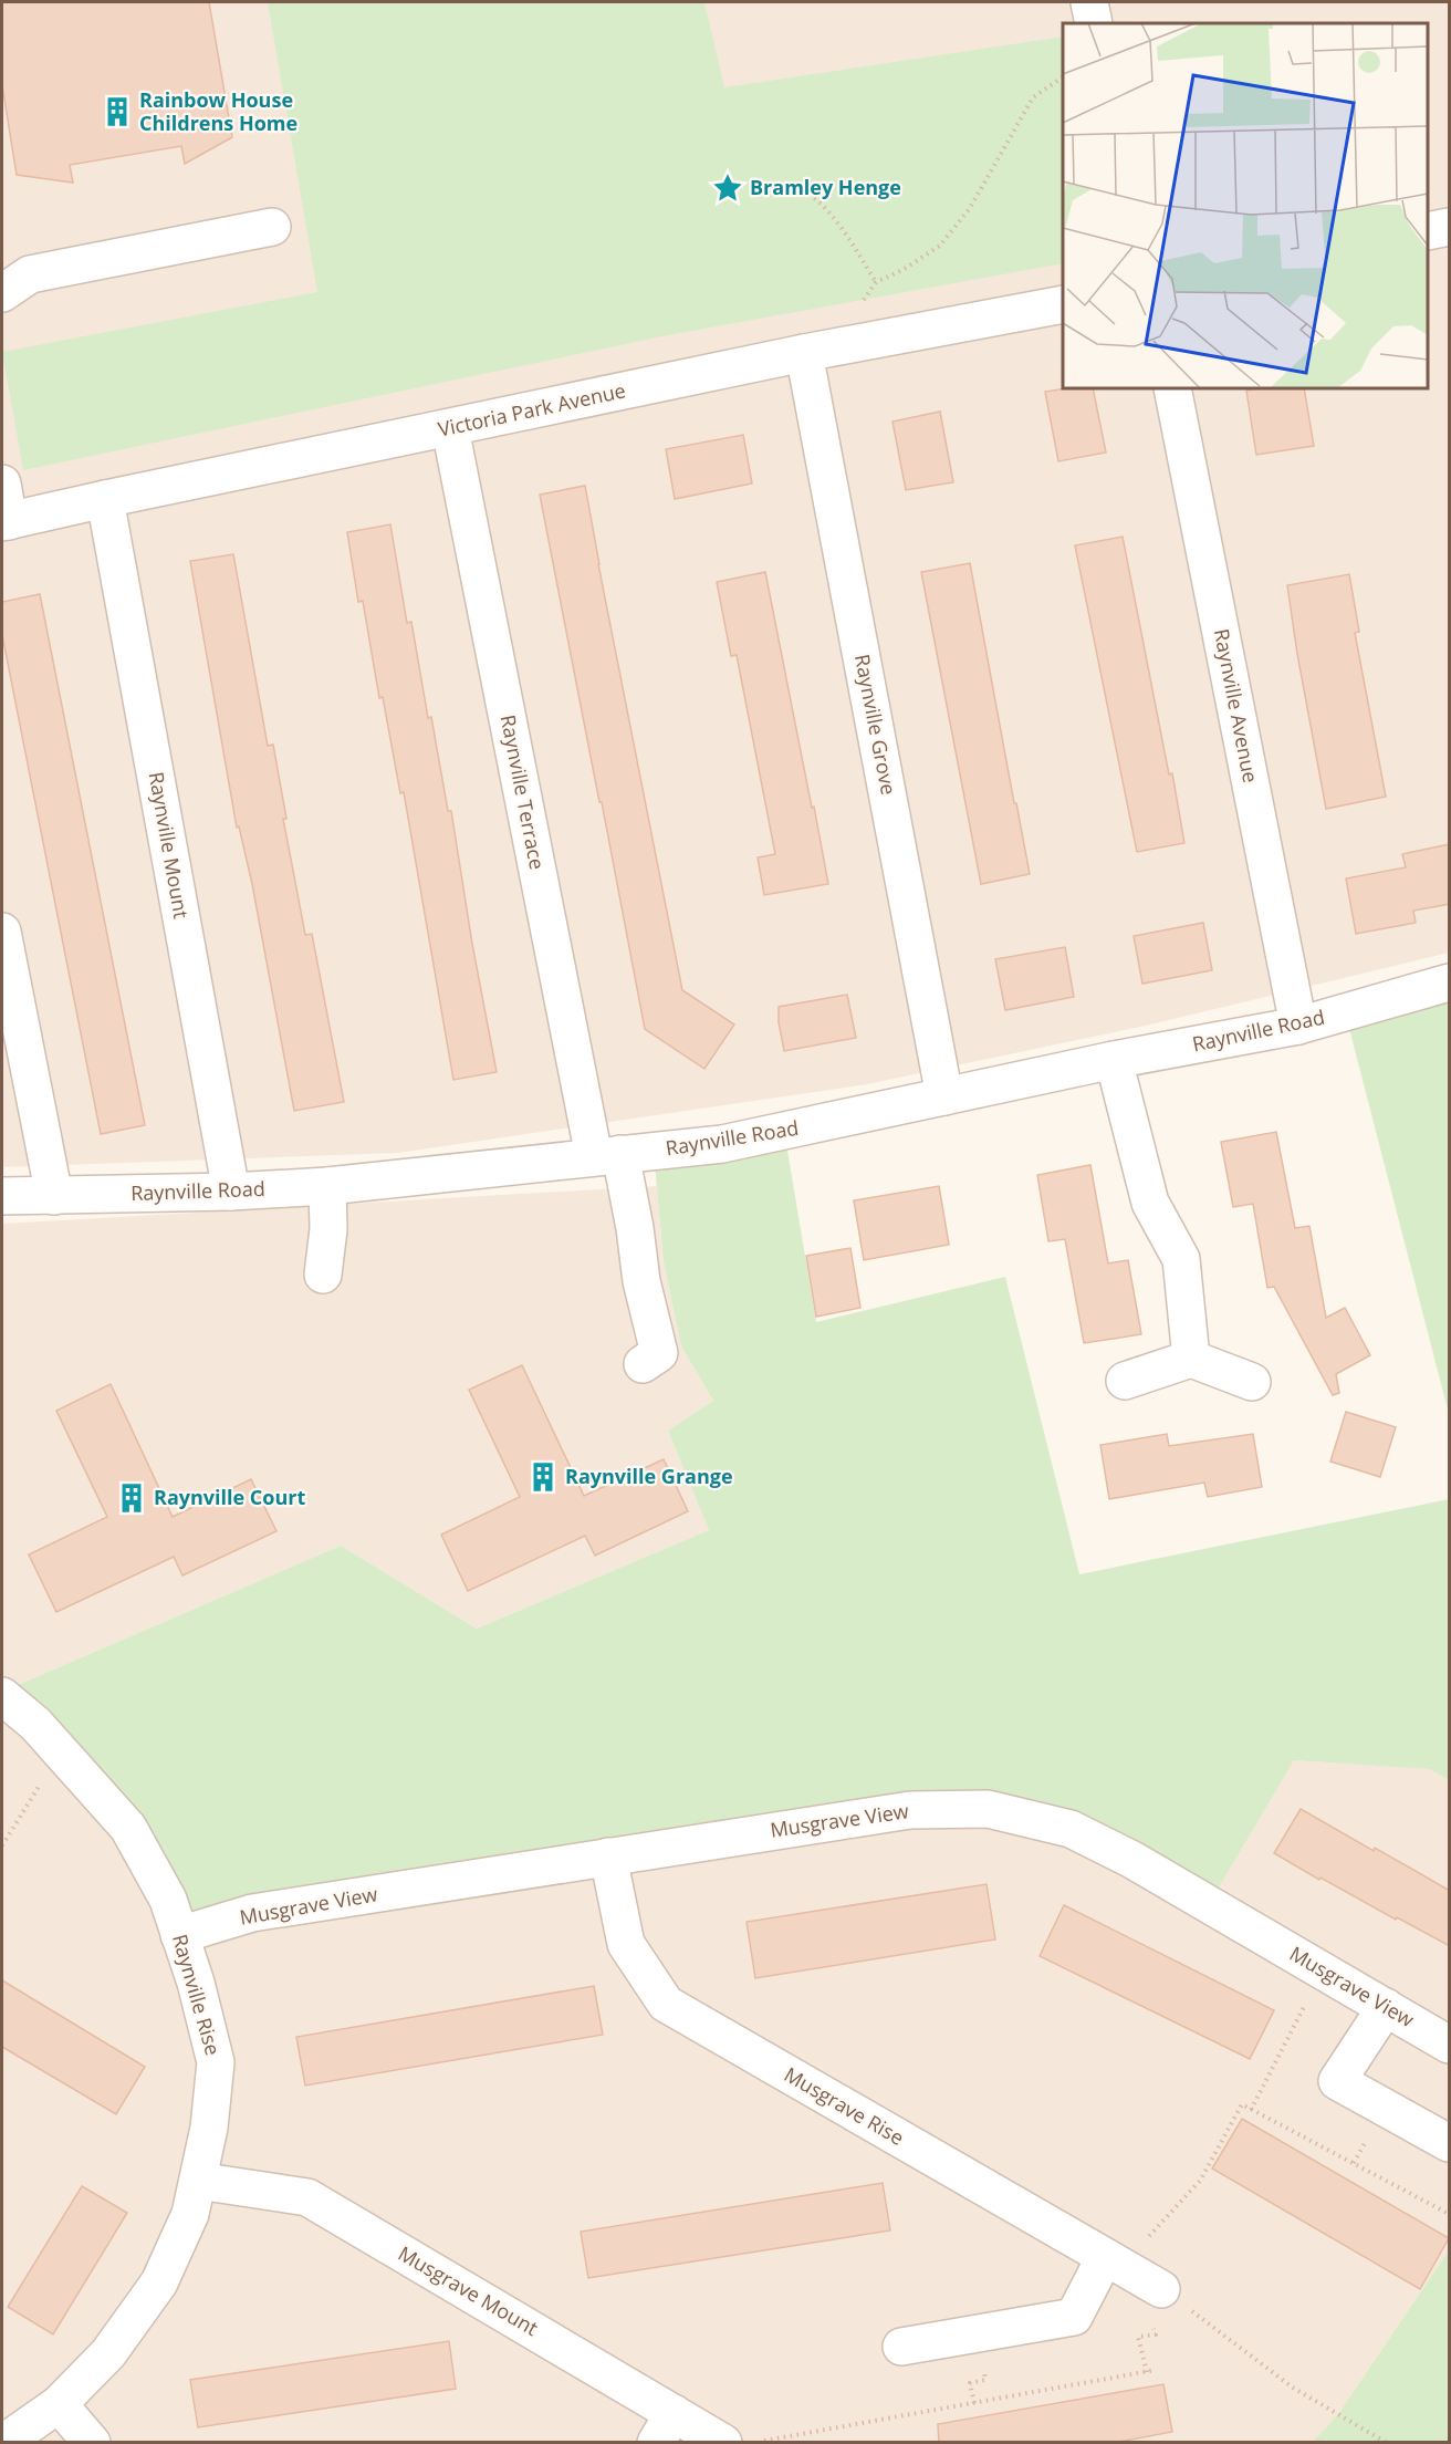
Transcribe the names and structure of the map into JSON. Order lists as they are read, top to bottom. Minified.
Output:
{"streets":{"street":["Victoria Park Avenue","Raynville Avenue","Raynville Grove","Raynville Terrace","Raynville Mount","Raynville Road","Musgrave View","Raynville Rise","Musgrave Rise","Musgrave Mount"]},"crossings":[["Victoria Park Avenue","Raynville Grove"],["Victoria Park Avenue","Raynville Terrace"],["Victoria Park Avenue","Raynville Mount"],["Raynville Avenue","Raynville Road"],["Raynville Grove","Raynville Road"],["Raynville Terrace","Raynville Road"],["Raynville Mount","Raynville Road"],["Musgrave View","Raynville Rise"],["Musgrave View","Musgrave Rise"],["Raynville Rise","Musgrave Mount"]],"places":{"building":["Rainbow House Childrens Home","Raynville Grange","Raynville Court"],"place":["Bramley Henge"]}}
